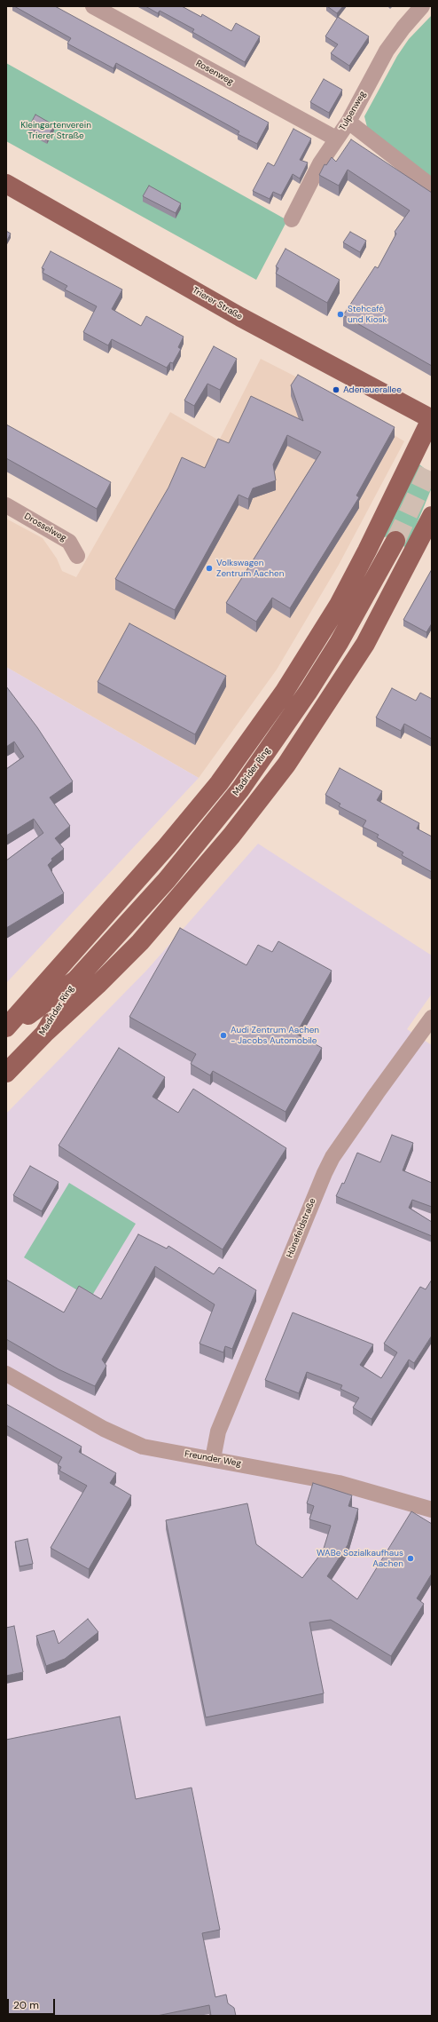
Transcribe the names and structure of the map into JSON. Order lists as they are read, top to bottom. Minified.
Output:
{"streets":{"main road":["Trierer Straße","Madrider Ring"],"street":["Rosenweg","Tulpenweg","Drosselweg","Hünefeldstraße","Freunder Weg"]},"crossings":[["Rosenweg","Tulpenweg"],["Hünefeldstraße","Freunder Weg"]],"parks":["Kleingartenverein Trierer Straße"],"places":["Stehcafé und Kiosk","Adenauerallee","Volkswagen Zentrum Aachen","Audi Zentrum Aachen - Jacobs Automobile","WABe Sozialkaufhaus Aachen"],"scale_bar":"20 m"}
